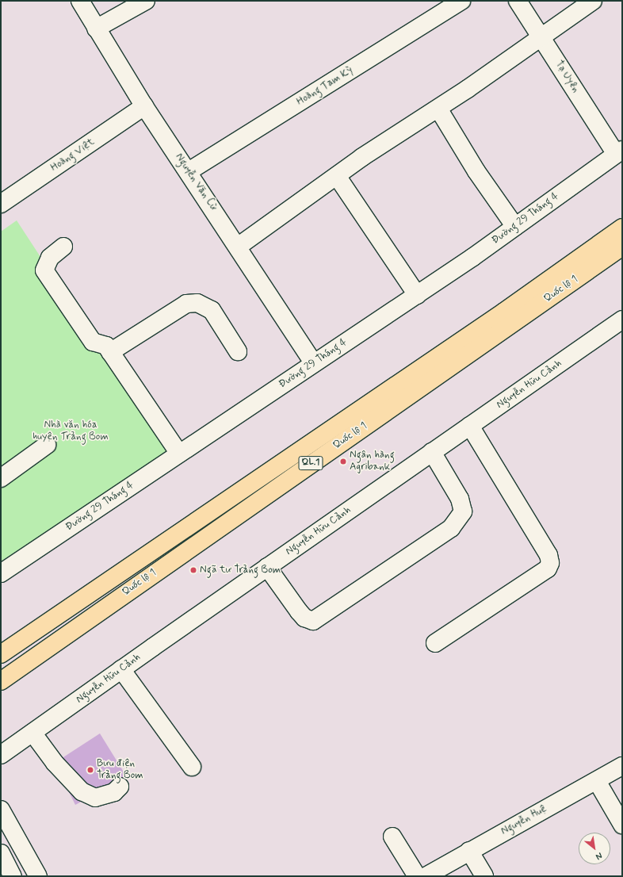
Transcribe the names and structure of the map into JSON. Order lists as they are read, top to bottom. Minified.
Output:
{"streets":{"highway":["Quốc lộ 1","QL.1"],"street":["Tạ Uyên","Hoàng Tam Kỳ","Hoàng Việt","Nguyễn Văn Cừ","Đường 29 Tháng 4","Nguyễn Hữu Cảnh","Nguyễn Huệ"]},"crossings":[["Tạ Uyên","Đường 29 Tháng 4"],["Hoàng Tam Kỳ","Nguyễn Văn Cừ"],["Hoàng Việt","Nguyễn Văn Cừ"],["Nguyễn Văn Cừ","Đường 29 Tháng 4"]],"parks":["Nhà văn hóa huyện Trảng Bom"],"places":["Ngân hàng Agribank","Ngã tư Trảng Bom","Bưu điện Trảng Bom"],"north":"bottom right"}
